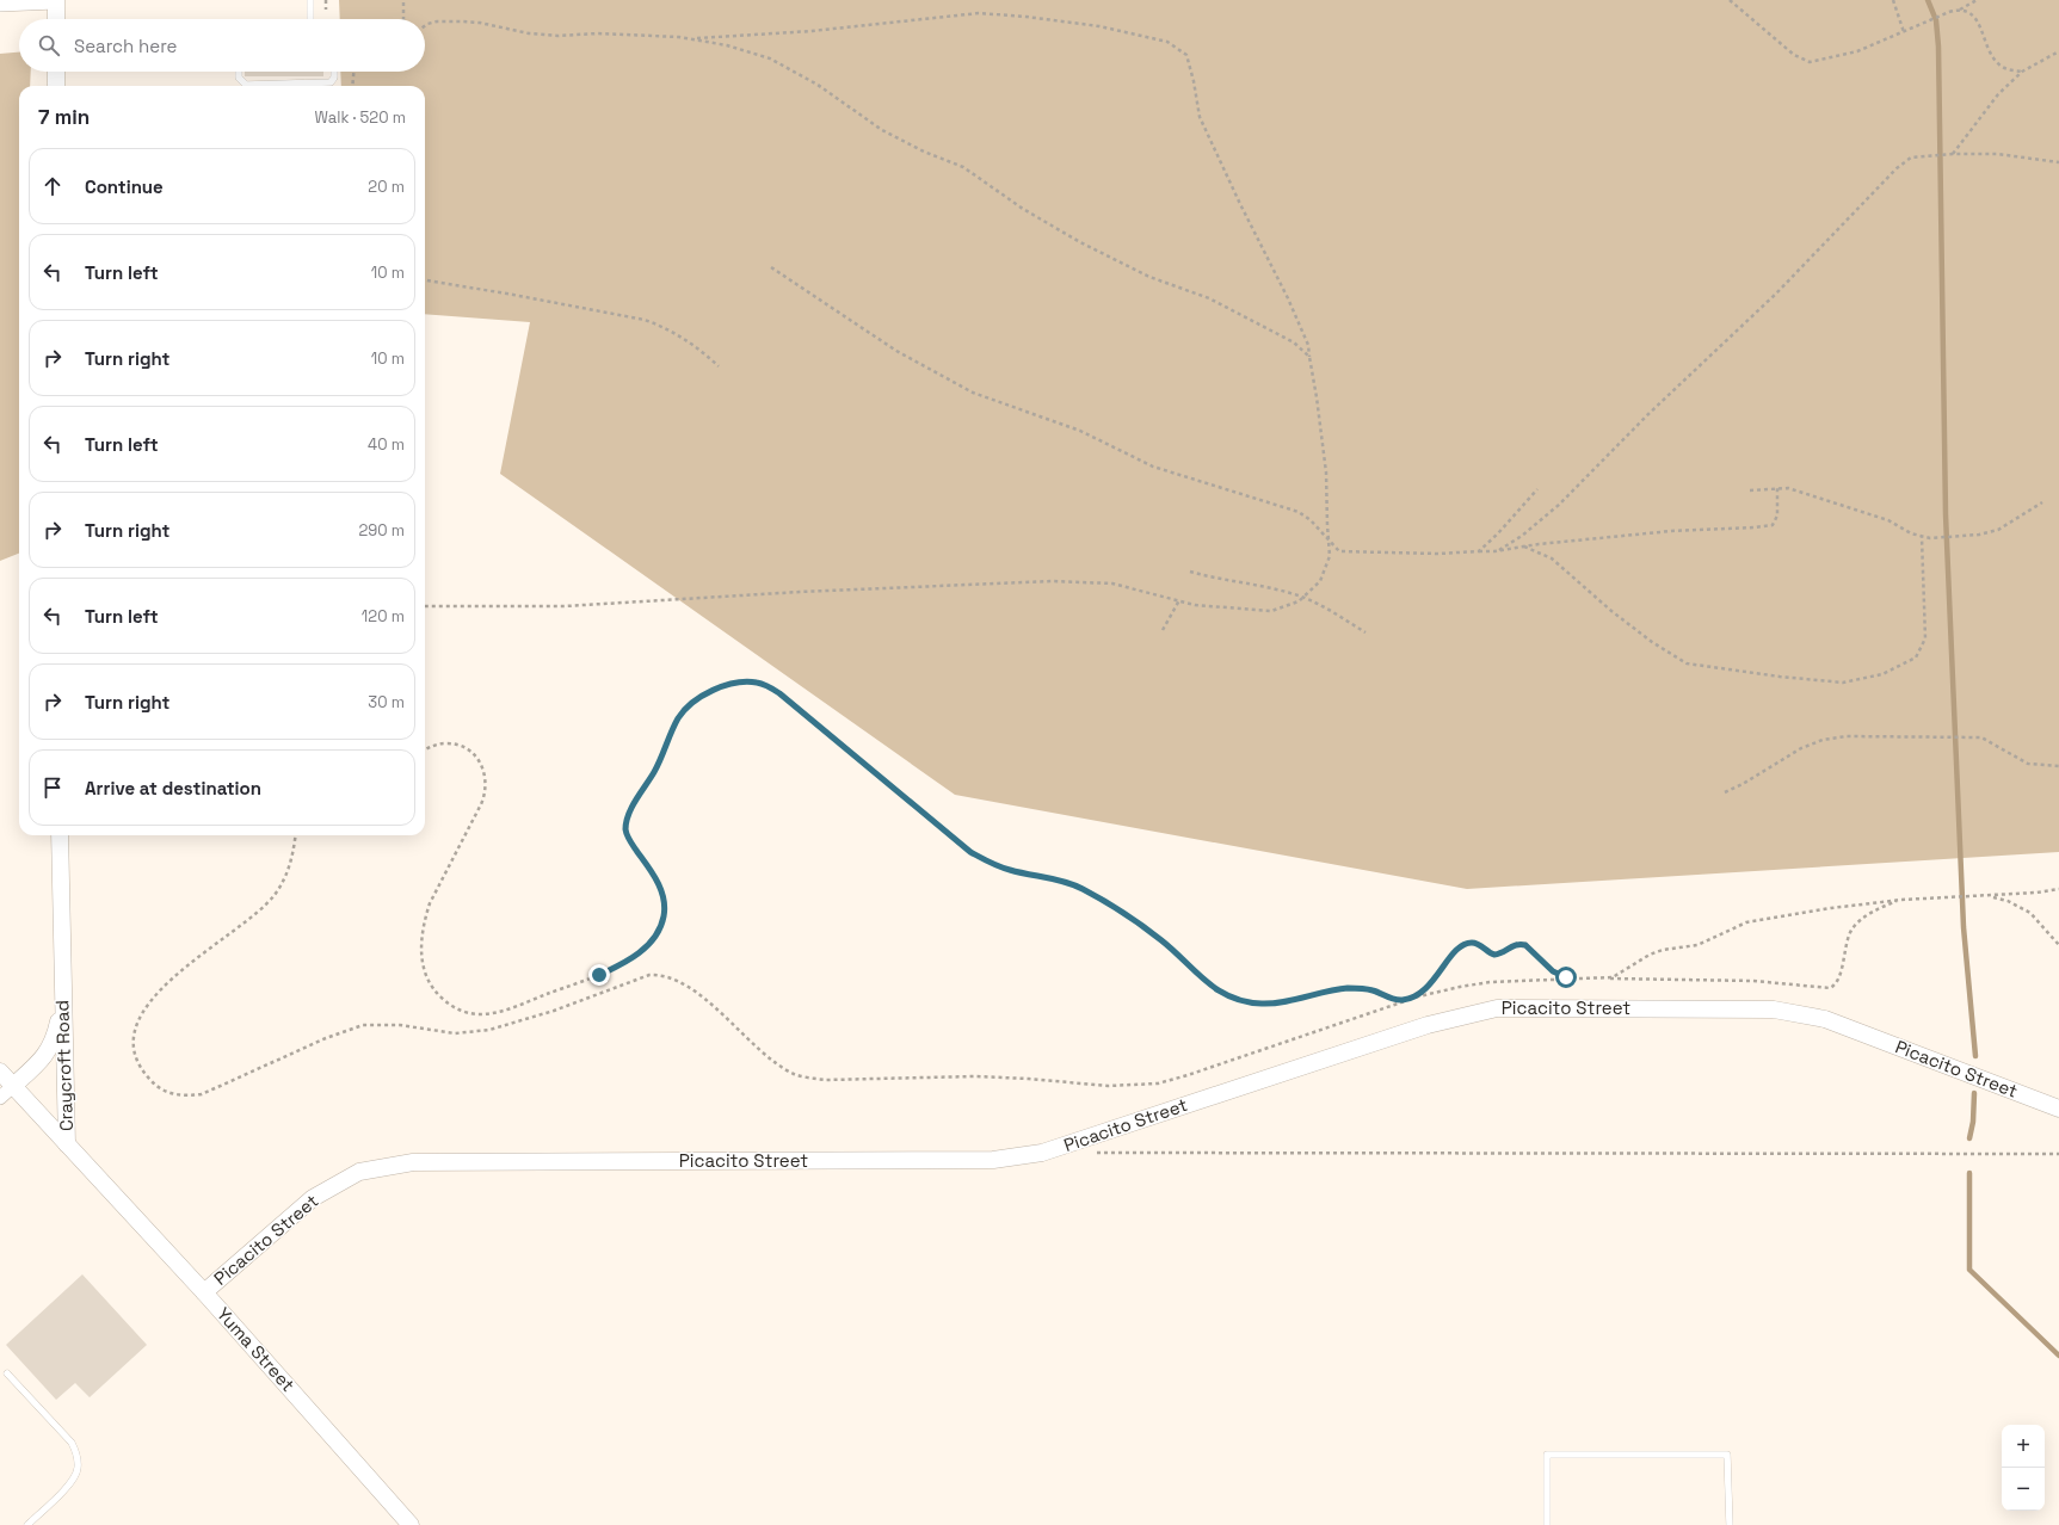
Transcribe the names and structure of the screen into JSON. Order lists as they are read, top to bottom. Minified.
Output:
{"streets":{"street":["Picacito Street","Craycroft Road","Yuma Street"]},"crossings":[["Picacito Street","Yuma Street"],["Craycroft Road","Yuma Street"]],"page":{"search":"Search here","heading":["7 min","Walk · 520 m"],"list":[["Continue","20 m"],["Turn left","10 m"],["Turn right","10 m"],["Turn left","40 m"],["Turn right","290 m"],["Turn left","120 m"],["Turn right","30 m"],"Arrive at destination"],"map_buttons":["+","−"]}}
